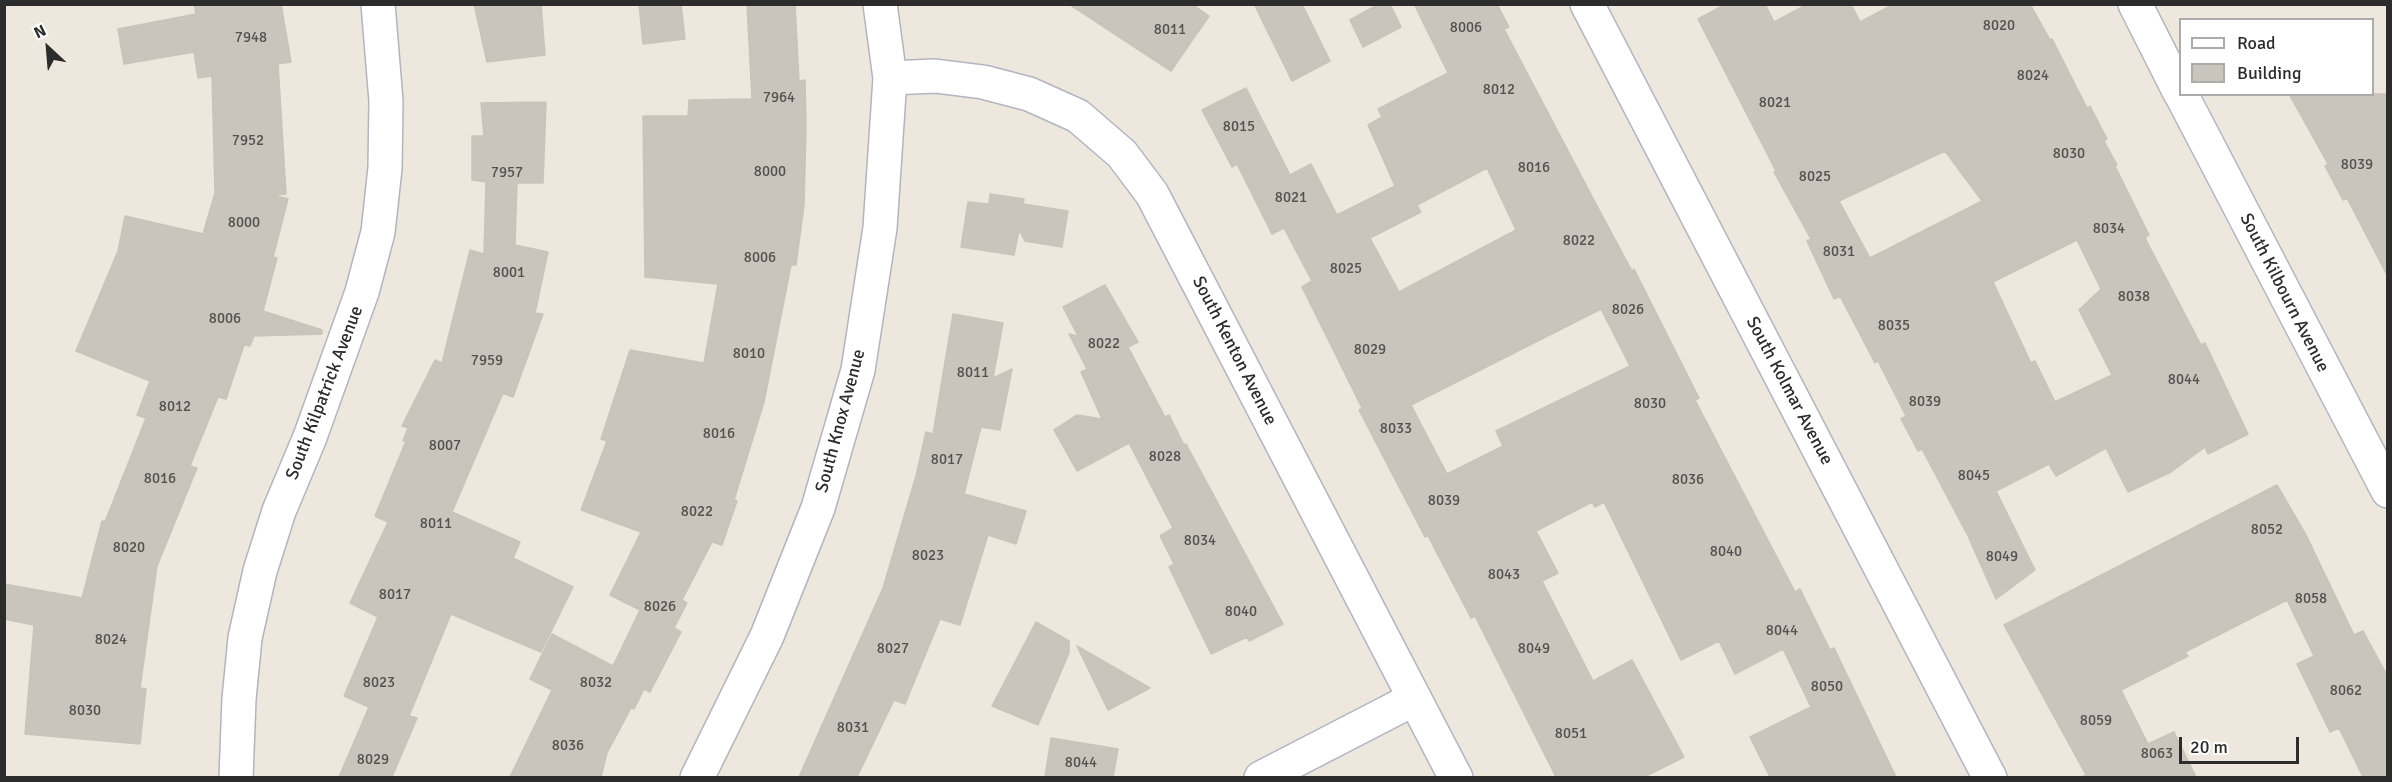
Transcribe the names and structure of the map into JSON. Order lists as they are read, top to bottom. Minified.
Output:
{"streets":{"street":["South Kilbourn Avenue","South Kenton Avenue","South Kolmar Avenue","South Kilpatrick Avenue","South Knox Avenue"]},"crossings":[["South Kenton Avenue","South Knox Avenue"]],"house_numbers":["8020","8006","8011","7948","8024","8012","7964","8021","8015","7952","8030","8039","8016","8000","7957","8025","8021","8000","8034","8022","8031","8006","8025","8001","8038","8026","8006","8035","8022","8029","8010","7959","8011","8044","8039","8030","8012","8033","8016","8007","8028","8017","8045","8016","8036","8039","8022","8011","8052","8034","8020","8040","8023","8049","8043","8017","8058","8026","8040","8044","8024","8027","8049","8023","8032","8050","8062","8030","8059","8031","8051","8036","8063","8029","8044"],"legend":["Road","Building"],"scale_bar":"20 m","north":"top left"}
